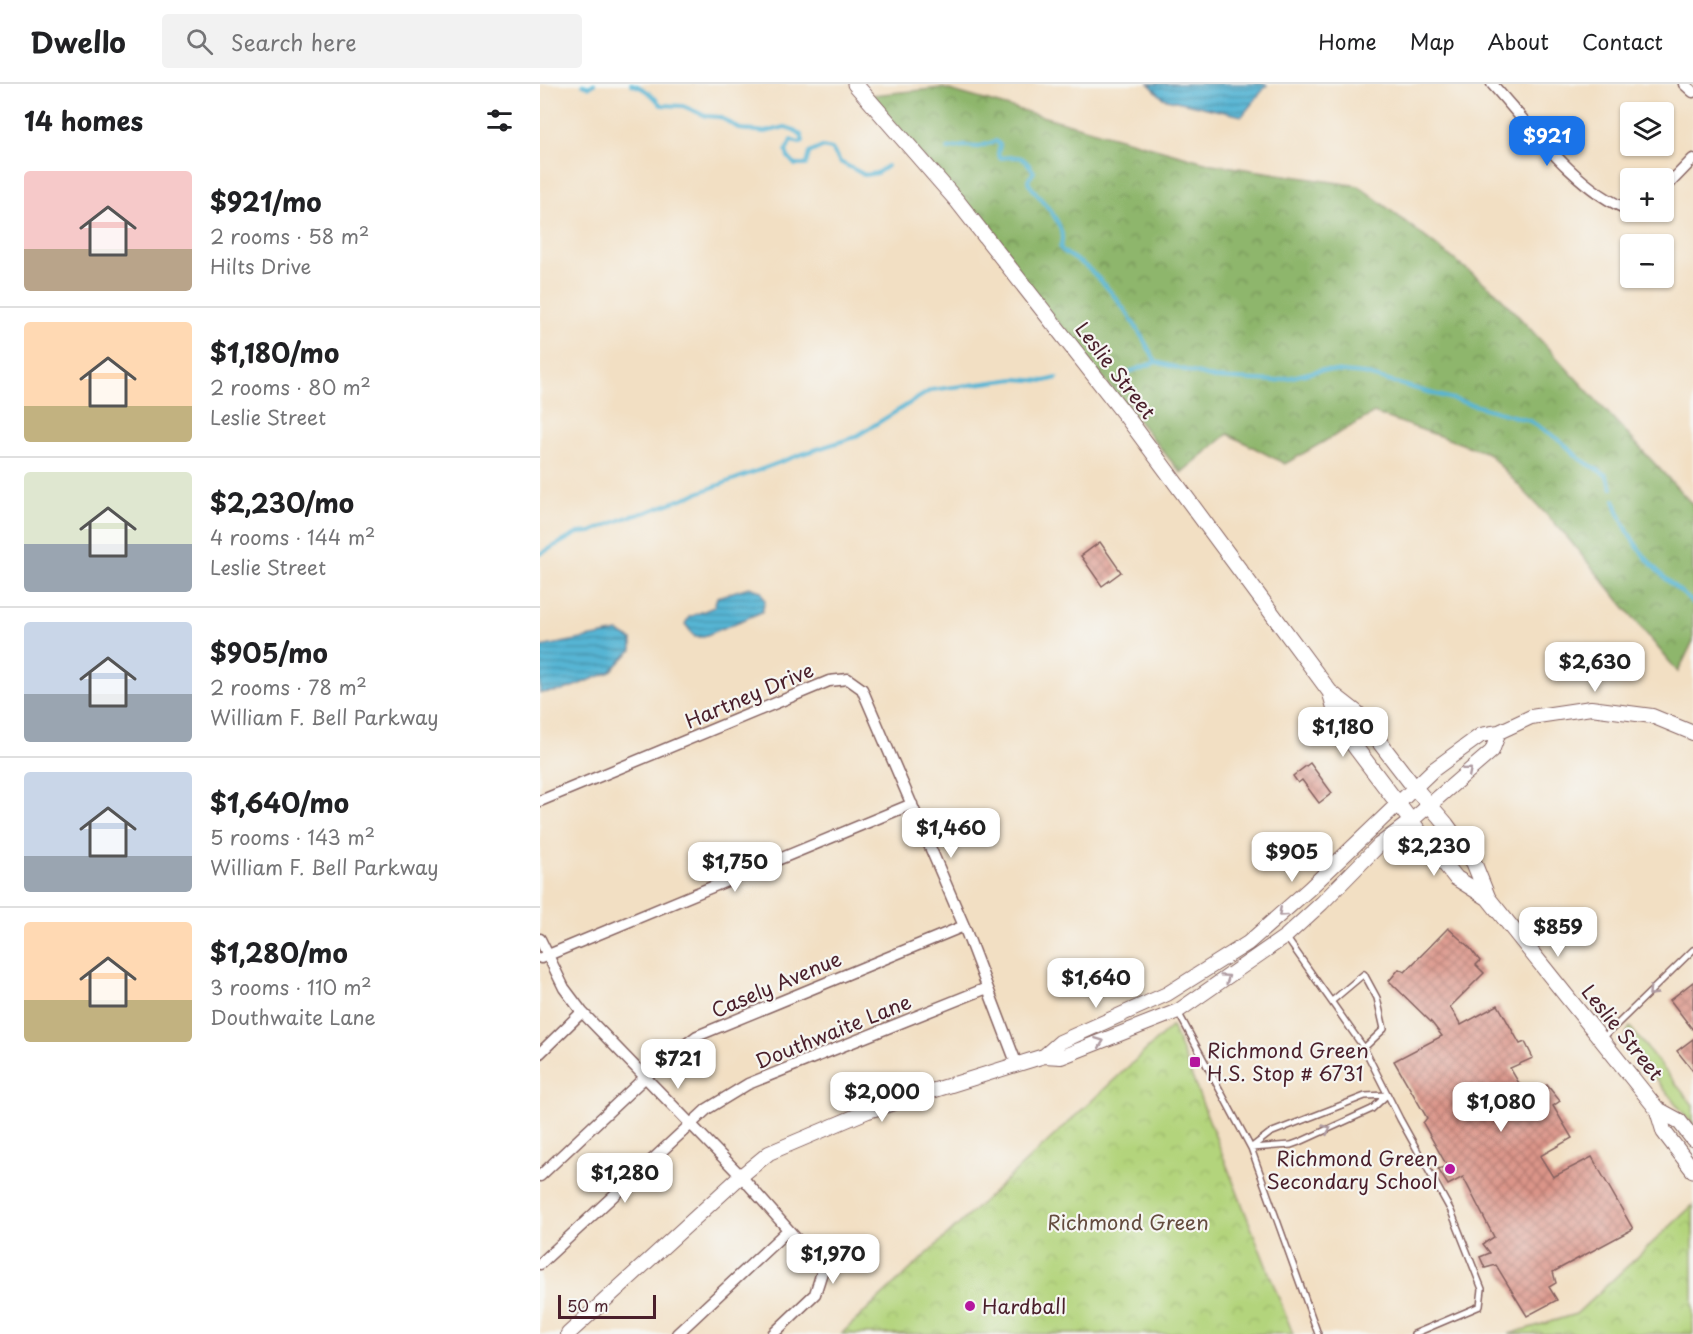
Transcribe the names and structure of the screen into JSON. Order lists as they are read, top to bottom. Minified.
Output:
{"streets":{"main road":["Leslie Street"],"street":["Hartney Drive","Casely Avenue","Douthwaite Lane"]},"crossings":[["Hartney Drive","Casely Avenue"],["Hartney Drive","Douthwaite Lane"]],"parks":["Richmond Green"],"places":{"transit":["Richmond Green H.S. Stop # 6731"],"other":["Richmond Green Secondary School","Hardball"]},"scale_bar":"50 m","page":{"header":"Dwello","search":"Search here","nav":["Home","Map","About","Contact"],"heading":"14 homes","map_buttons":["+","−"],"price":["$921","$2,630","$1,180","$1,460","$2,230","$905","$1,750","$859","$1,640","$721","$2,000","$1,080","$1,280","$1,970"],"list":[{"name":"$921/mo","note":"2 rooms · 58 m² · Hilts Drive"},{"name":"$1,180/mo","note":"2 rooms · 80 m² · Leslie Street"},{"name":"$2,230/mo","note":"4 rooms · 144 m² · Leslie Street"},{"name":"$905/mo","note":"2 rooms · 78 m² · William F. Bell Parkway"},{"name":"$1,640/mo","note":"5 rooms · 143 m² · William F. Bell Parkway"},{"name":"$1,280/mo","note":"3 rooms · 110 m² · Douthwaite Lane"}],"scale":"50 m"}}
